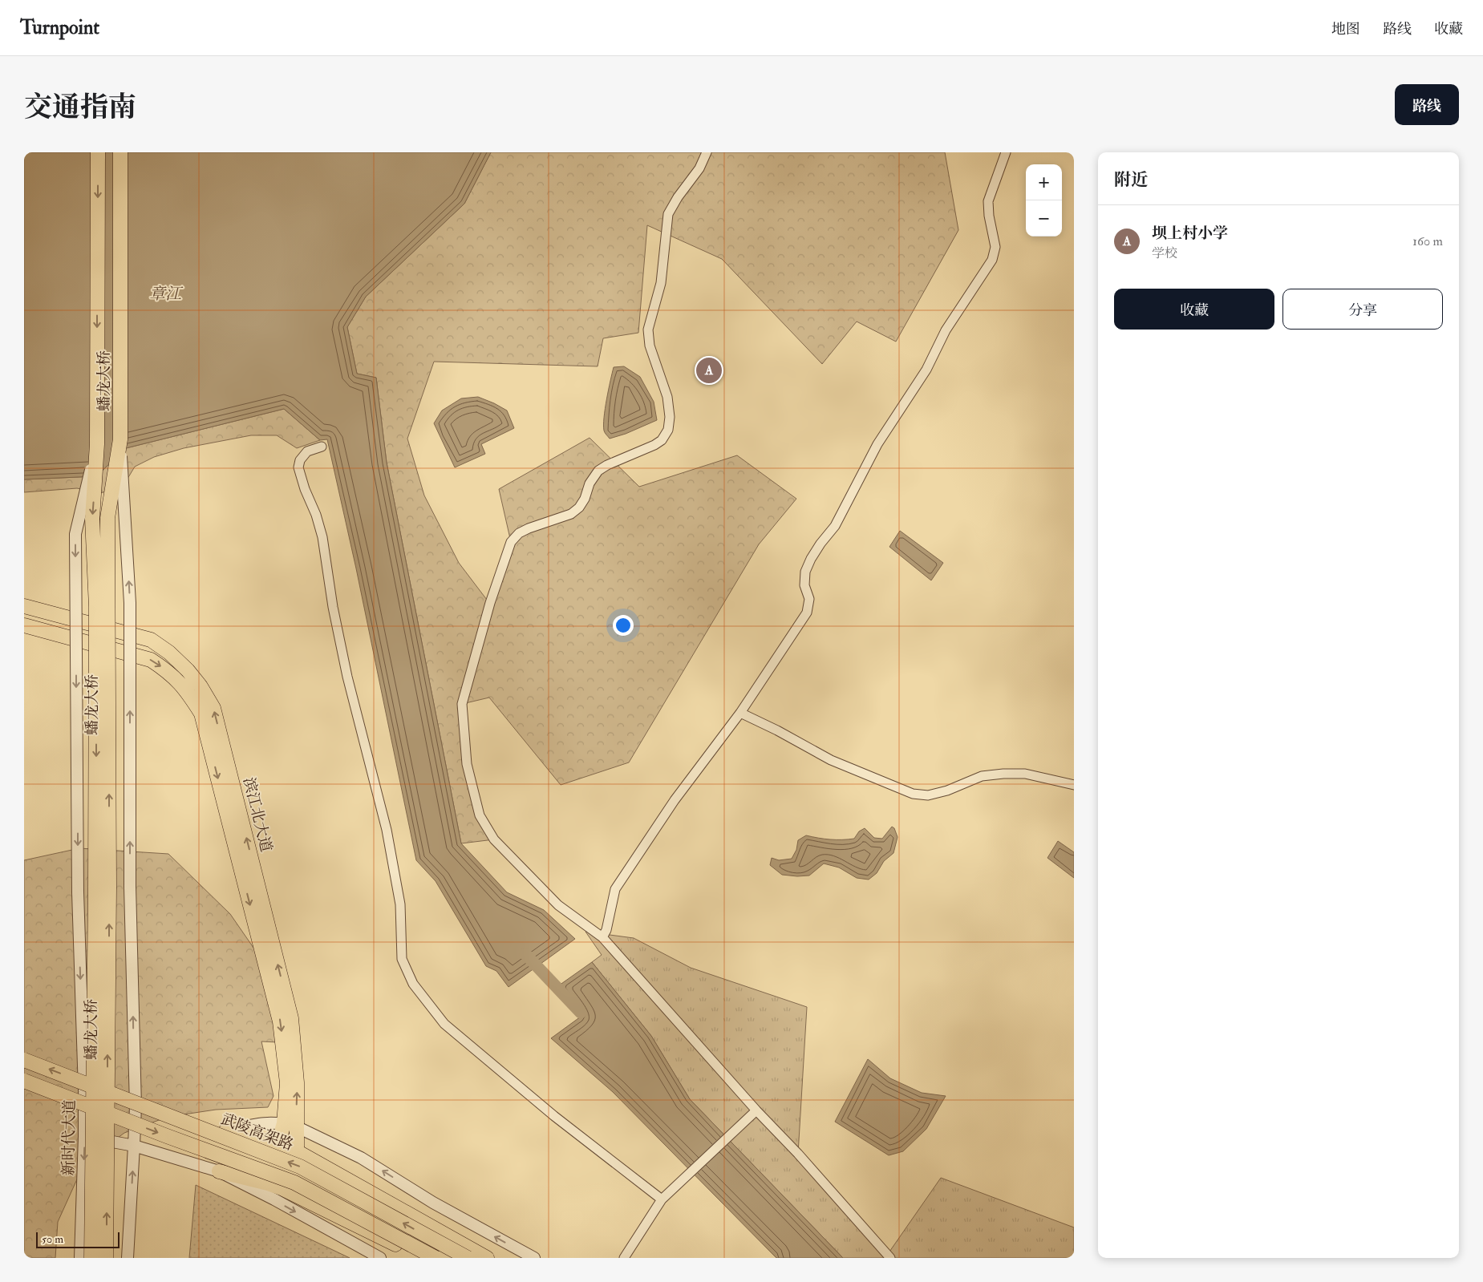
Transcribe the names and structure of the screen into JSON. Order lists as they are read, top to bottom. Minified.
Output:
{"streets":{"main road":["蟠龙大桥","滨江北大道","武陵高架路"],"street":["新时代大道"]},"water":["章江"],"scale_bar":"50 m","page":{"header":"Turnpoint","nav":["地图","路线","收藏"],"title":"交通指南","buttons":["路线",["收藏","分享"]],"heading":"附近","map_buttons":["+","−"],"list":[{"mark":"A","name":"坝上村小学","note":"学校","value":"160 m"}],"pins":"A","scale":"50 m"}}
